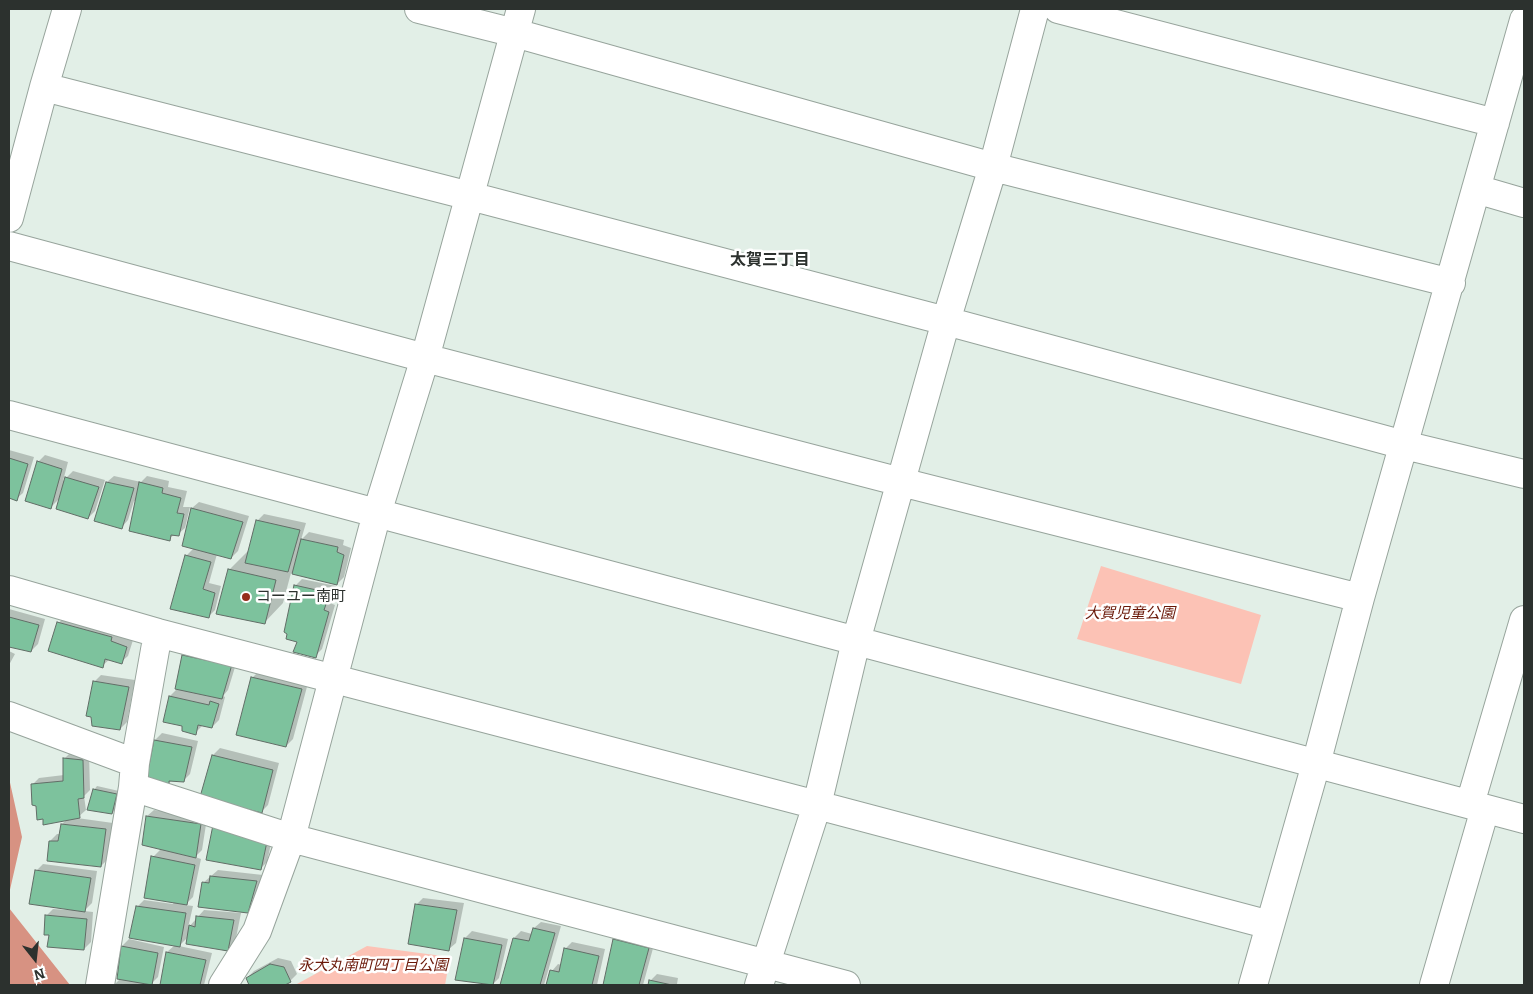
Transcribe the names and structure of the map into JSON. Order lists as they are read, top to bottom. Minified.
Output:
{"districts":["太賀三丁目"],"parks":["大賀児童公園","永犬丸南町四丁目公園"],"places":["コーユー南町"],"north":"bottom"}
